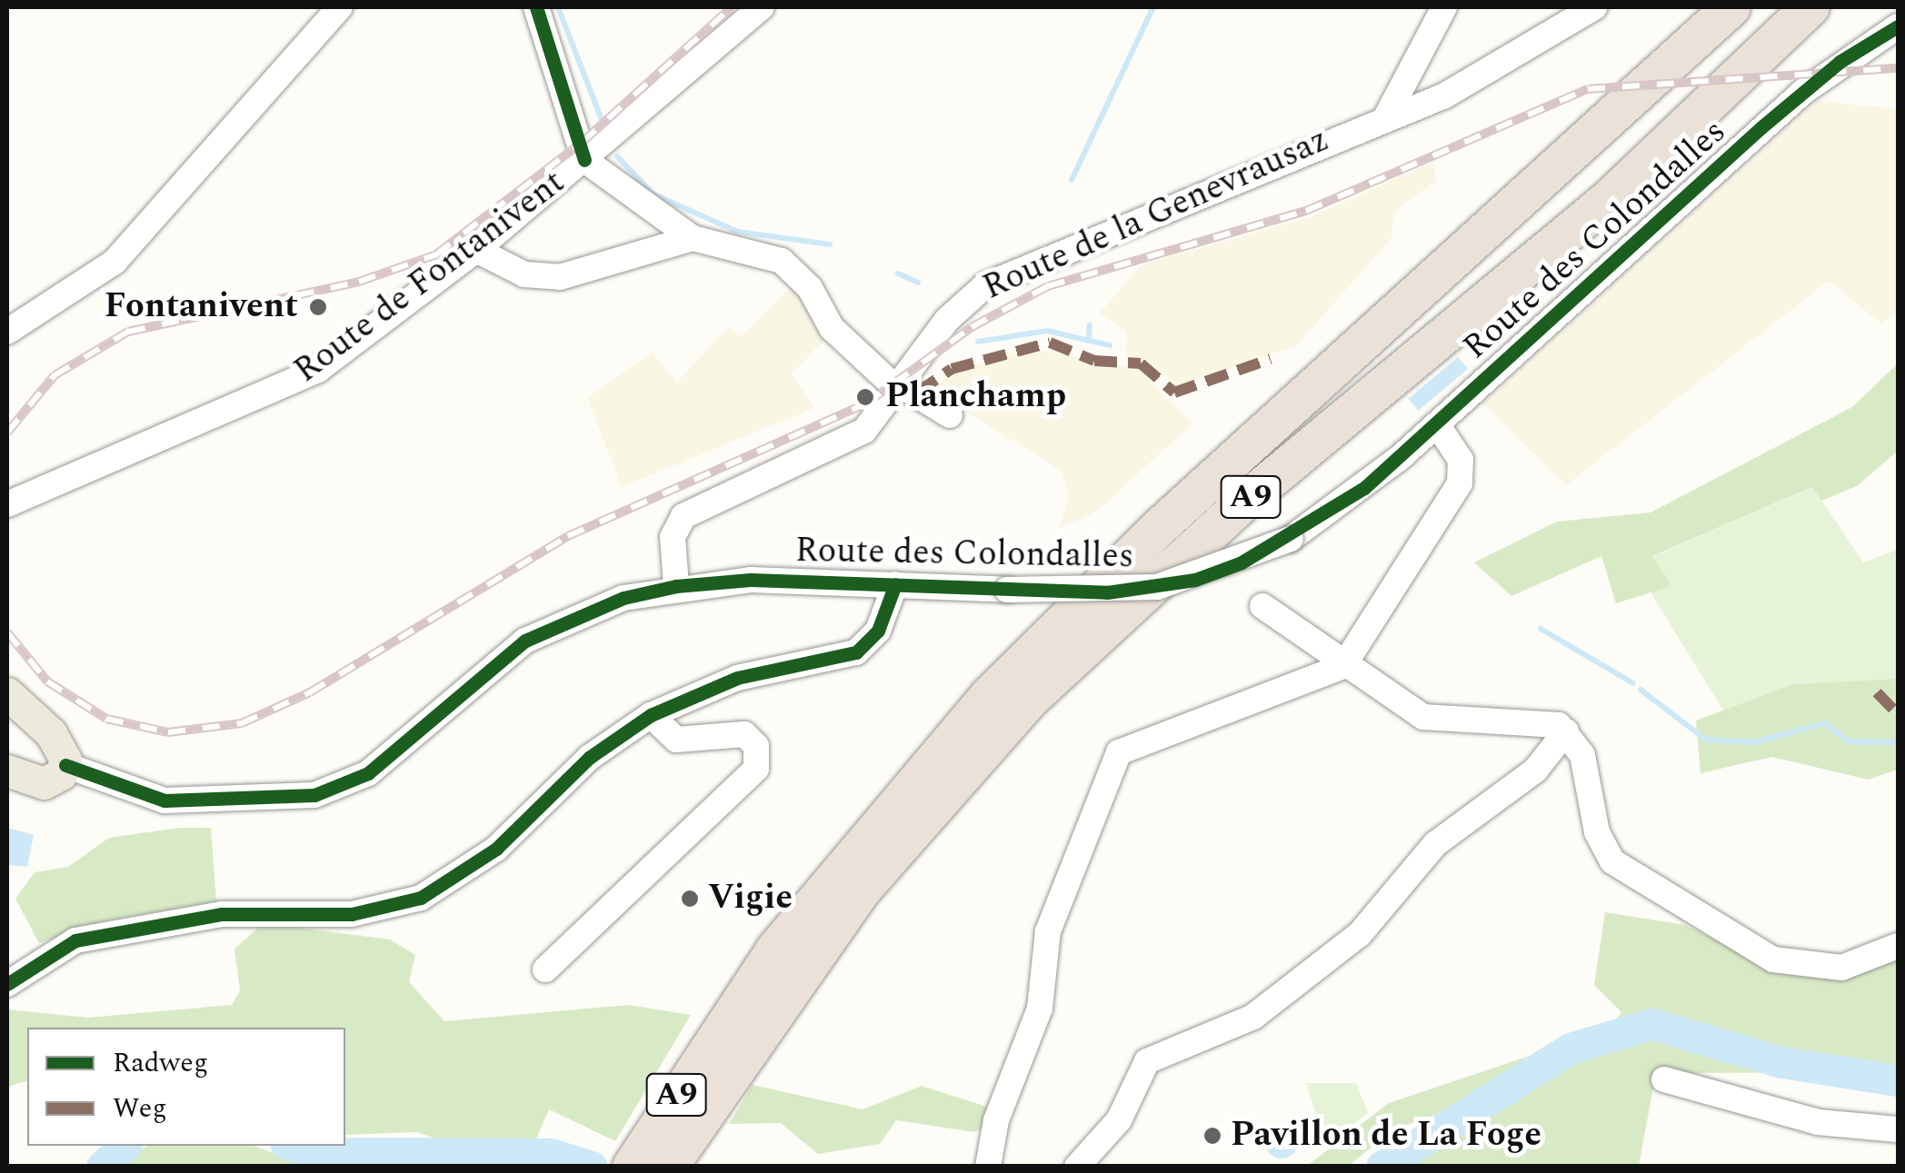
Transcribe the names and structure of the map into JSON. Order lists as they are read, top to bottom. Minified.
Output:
{"streets":{"highway":["A9"],"street":["Route de la Genevrausaz","Route des Colondalles","Route de Fontanivent"]},"crossings":[["Route de la Genevrausaz","Route des Colondalles"]],"places":["Fontanivent","Planchamp","Vigie","Pavillon de La Foge"],"legend":["Radweg","Weg"]}
